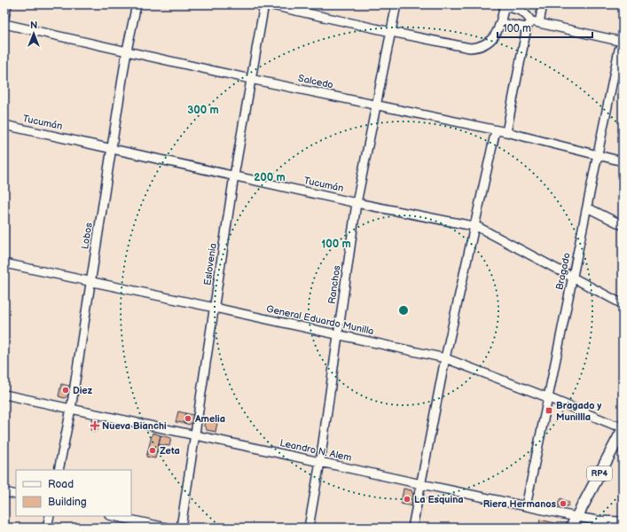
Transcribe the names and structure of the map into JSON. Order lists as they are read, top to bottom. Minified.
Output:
{"streets":{"main road":["RP4"],"street":["Salcedo","Tucumán","Lobos","Eslovenia","Bragado","Ranchos","General Eduardo Munilla","Leandro N. Alem"]},"crossings":[["Salcedo","Lobos"],["Salcedo","Eslovenia"],["Salcedo","Bragado"],["Salcedo","Ranchos"],["Tucumán","Lobos"],["Tucumán","Eslovenia"],["Tucumán","Bragado"],["Tucumán","Ranchos"],["Lobos","General Eduardo Munilla"],["Lobos","Leandro N. Alem"],["Eslovenia","General Eduardo Munilla"],["Eslovenia","Leandro N. Alem"],["Bragado","General Eduardo Munilla"],["Bragado","Leandro N. Alem"],["Ranchos","General Eduardo Munilla"],["Ranchos","Leandro N. Alem"],["Leandro N. Alem","RP4"]],"places":{"other":["Diez","Amelia","Zeta","La Esquina","Riera Hermanos"],"transit":["Bragado y Munillla"],"health":["Nueva Bianchi"]},"legend":["Road","Building"],"scale_bar":"100 m","north":"top","rings":["300 m","200 m","100 m"]}
